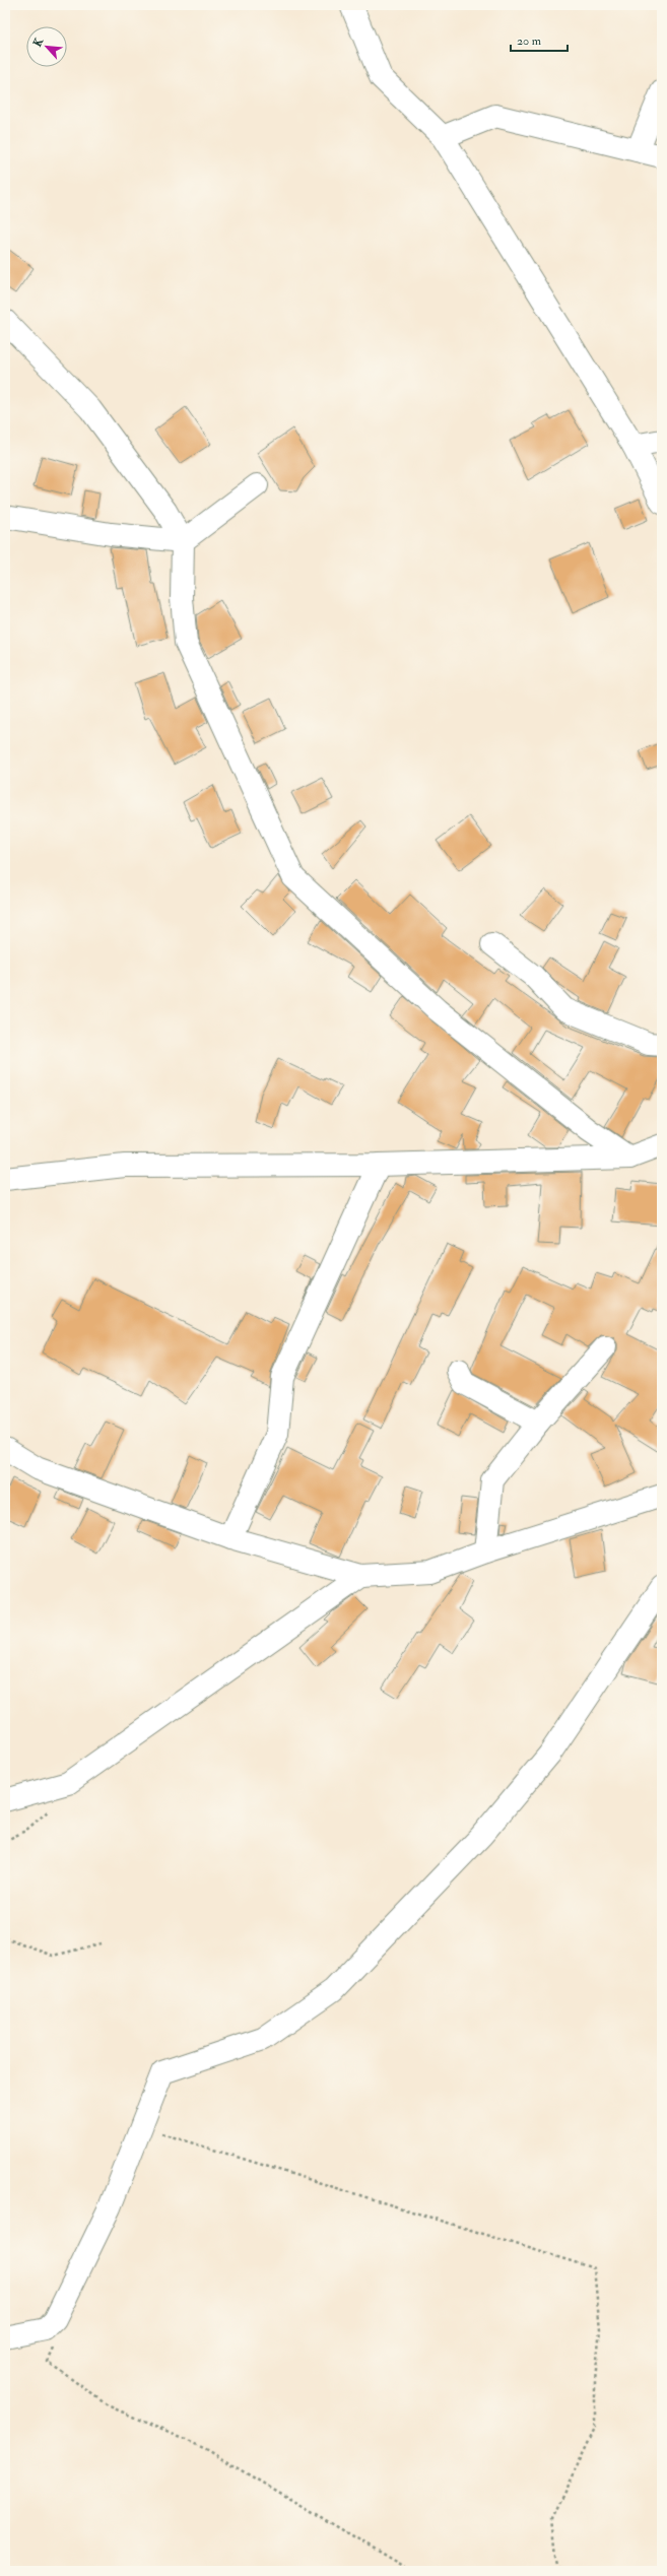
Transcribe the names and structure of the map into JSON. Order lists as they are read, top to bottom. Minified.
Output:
{"scale_bar":"20 m","north":"top left"}
